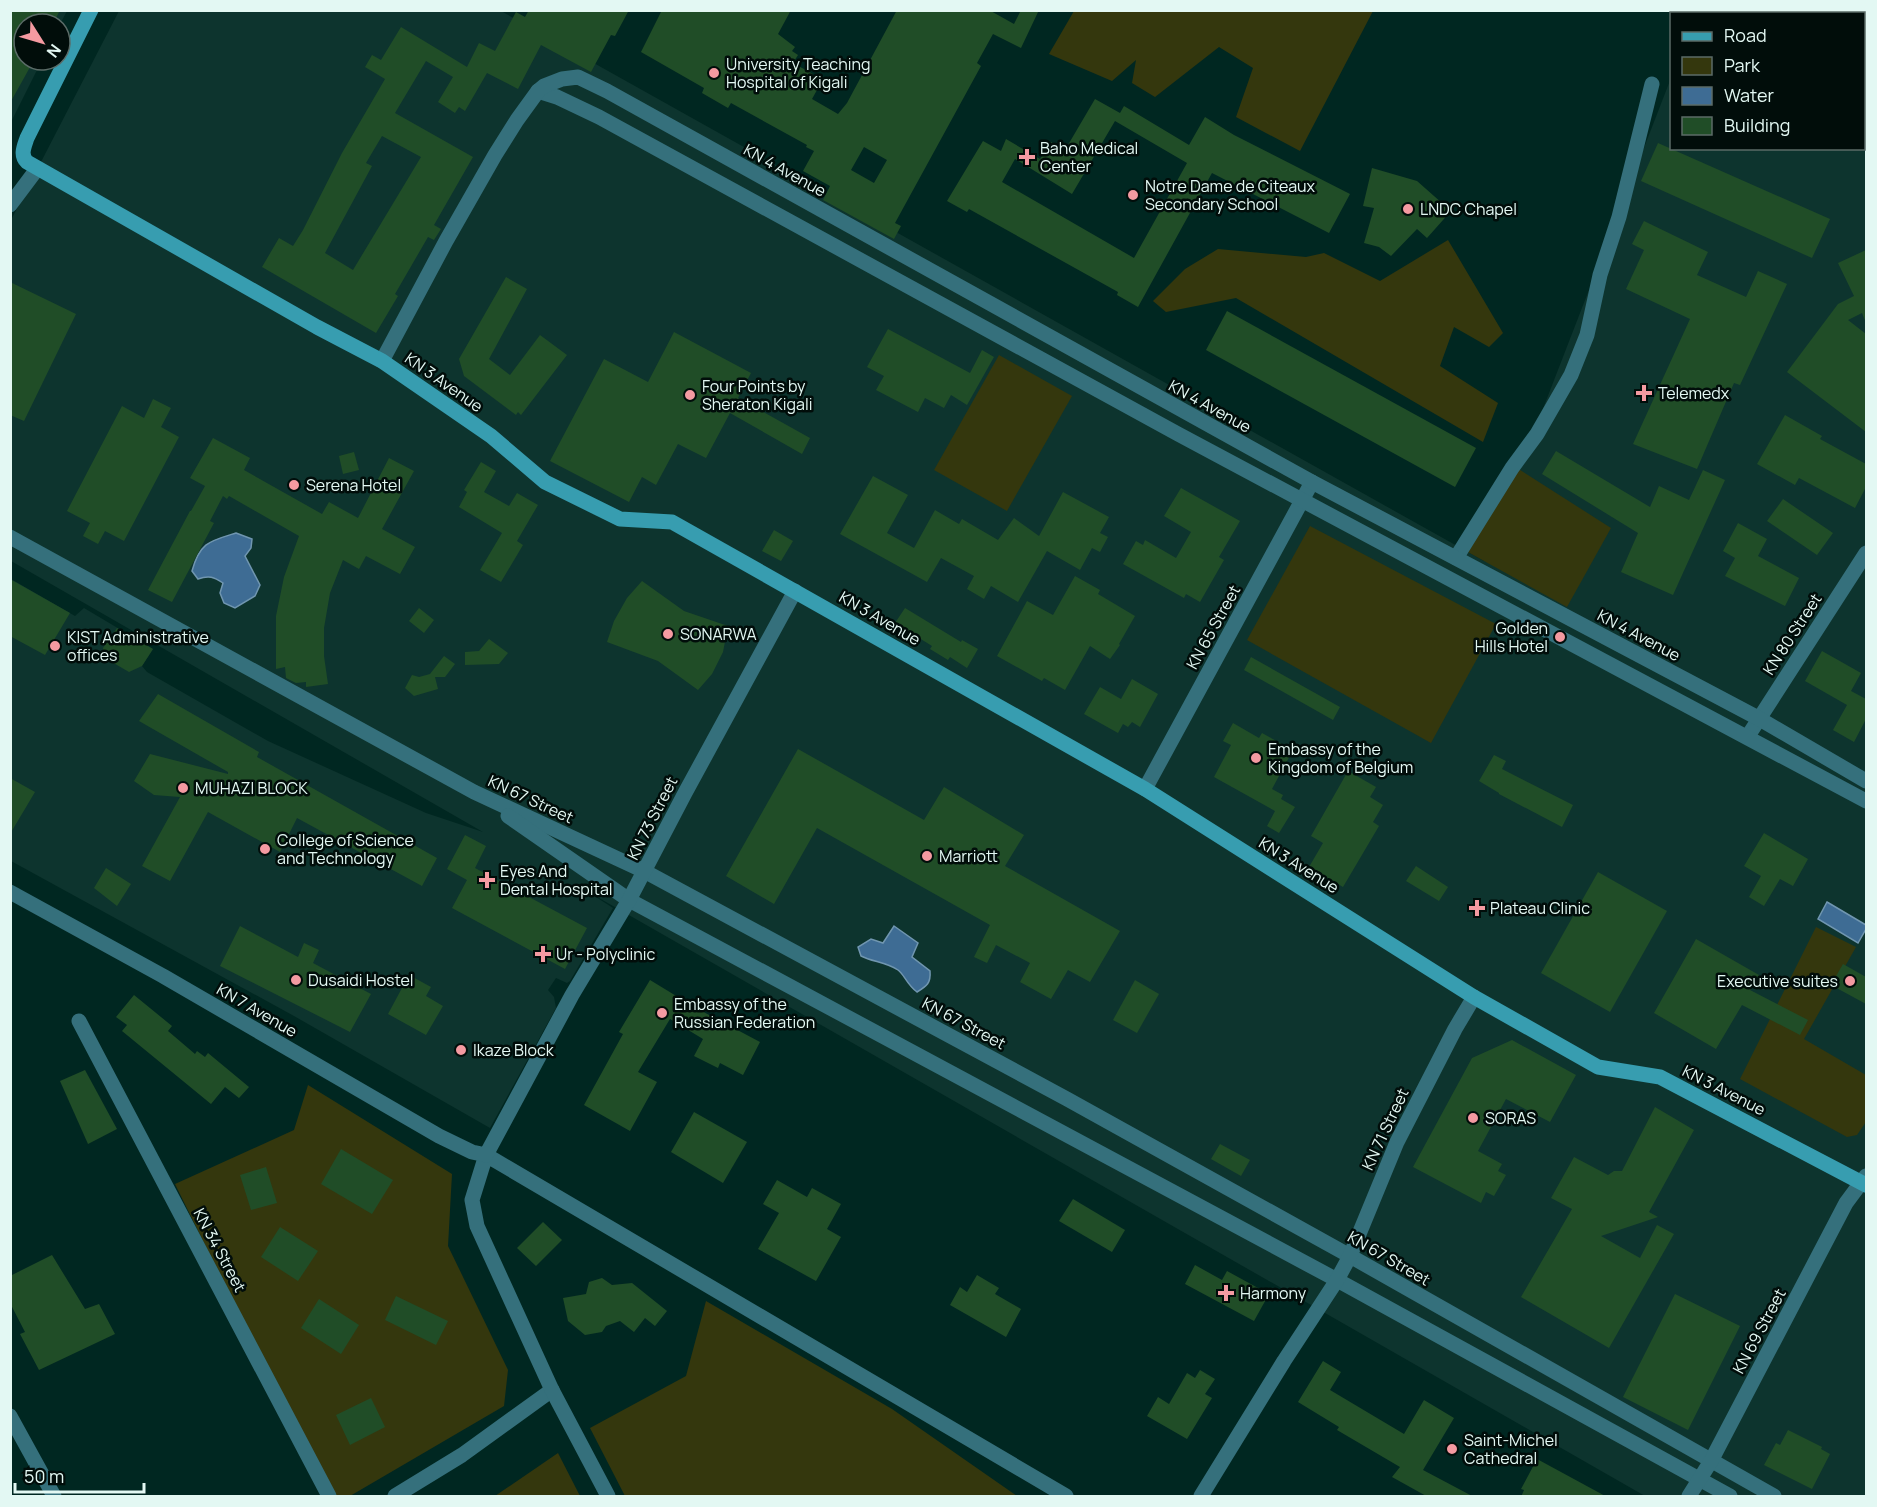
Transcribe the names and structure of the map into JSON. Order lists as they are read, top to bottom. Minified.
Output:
{"streets":{"main road":["KN 3 Avenue"],"street":["KN 4 Avenue","KN 65 Street","KN 80 Street","KN 67 Street","KN 73 Street","KN 7 Avenue","KN 71 Street","KN 34 Street","KN 69 Street"]},"crossings":[["KN 4 Avenue","KN 3 Avenue"],["KN 4 Avenue","KN 65 Street"],["KN 4 Avenue","KN 80 Street"],["KN 3 Avenue","KN 65 Street"],["KN 3 Avenue","KN 73 Street"],["KN 3 Avenue","KN 71 Street"],["KN 3 Avenue","KN 69 Street"],["KN 67 Street","KN 73 Street"],["KN 67 Street","KN 71 Street"],["KN 67 Street","KN 69 Street"],["KN 73 Street","KN 7 Avenue"]],"places":{"other":["University Teaching Hospital of Kigali","Notre Dame de Citeaux Secondary School","LNDC Chapel","Four Points by Sheraton Kigali","Serena Hotel","SONARWA","Golden Hills Hotel","KIST Administrative offices","Embassy of the Kingdom of Belgium","MUHAZI BLOCK","College of Science and Technology","Marriott","Dusaidi Hostel","Executive suites","Embassy of the Russian Federation","Ikaze Block","SORAS","Saint-Michel Cathedral"],"health":["Baho Medical Center","Telemedx","Eyes And Dental Hospital","Plateau Clinic","Ur - Polyclinic","Harmony"]},"legend":["Road","Park","Water","Building"],"scale_bar":"50 m","north":"bottom right"}
